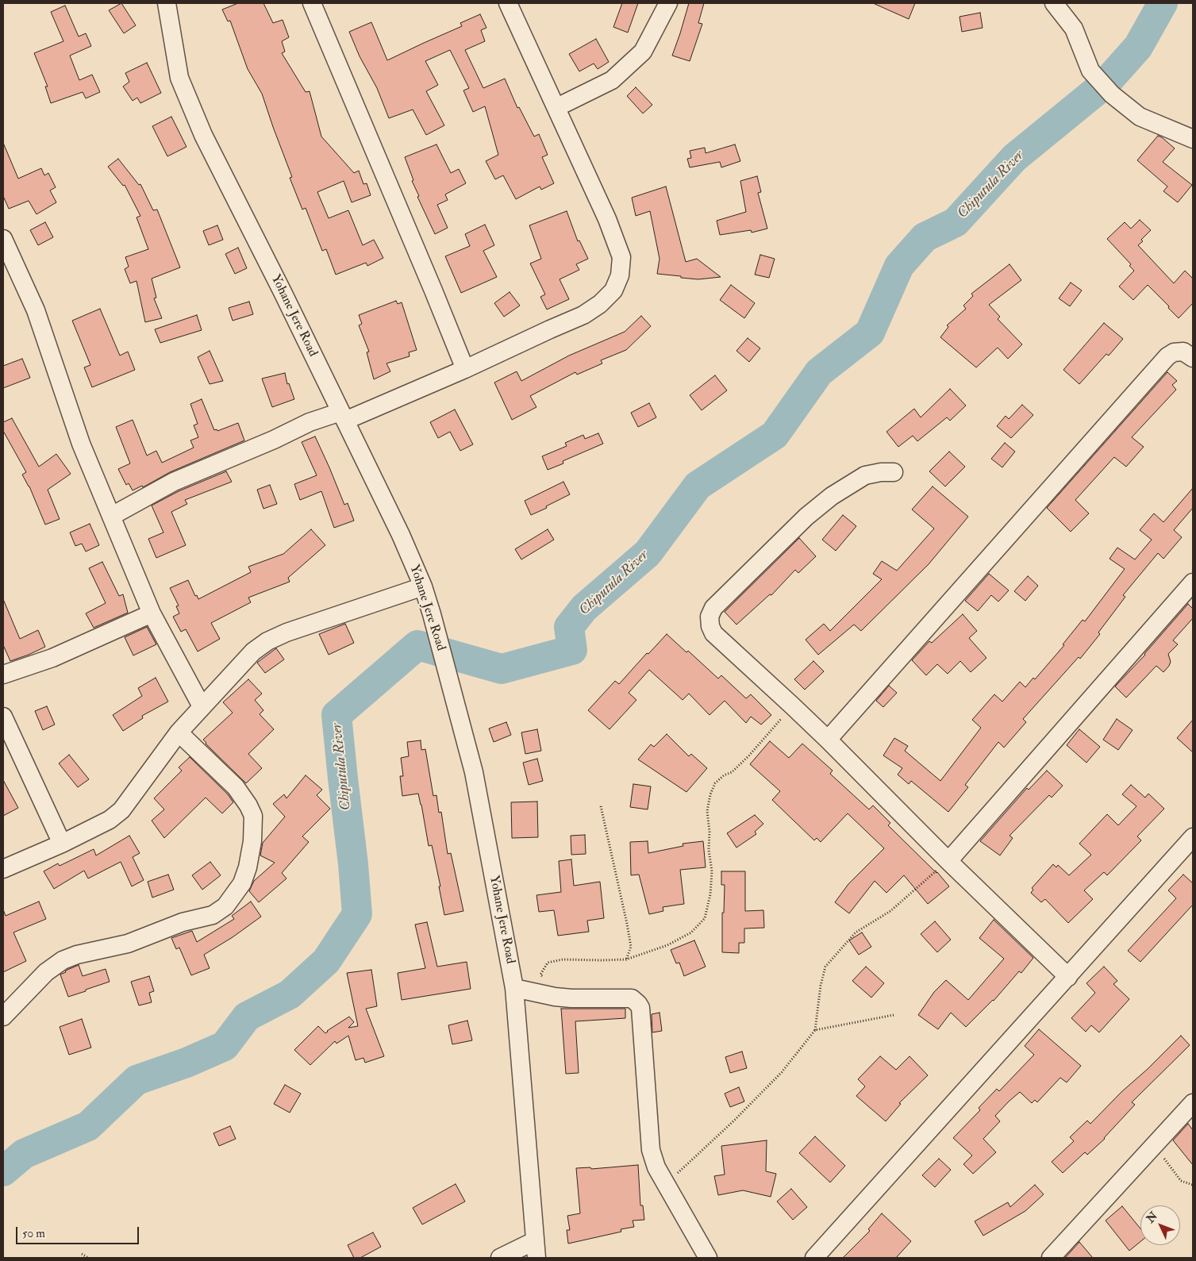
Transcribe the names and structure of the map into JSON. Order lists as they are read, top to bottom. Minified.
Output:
{"streets":{"street":["Yohane Jere Road"]},"water":["Chiputula River"],"scale_bar":"50 m","north":"top left"}
